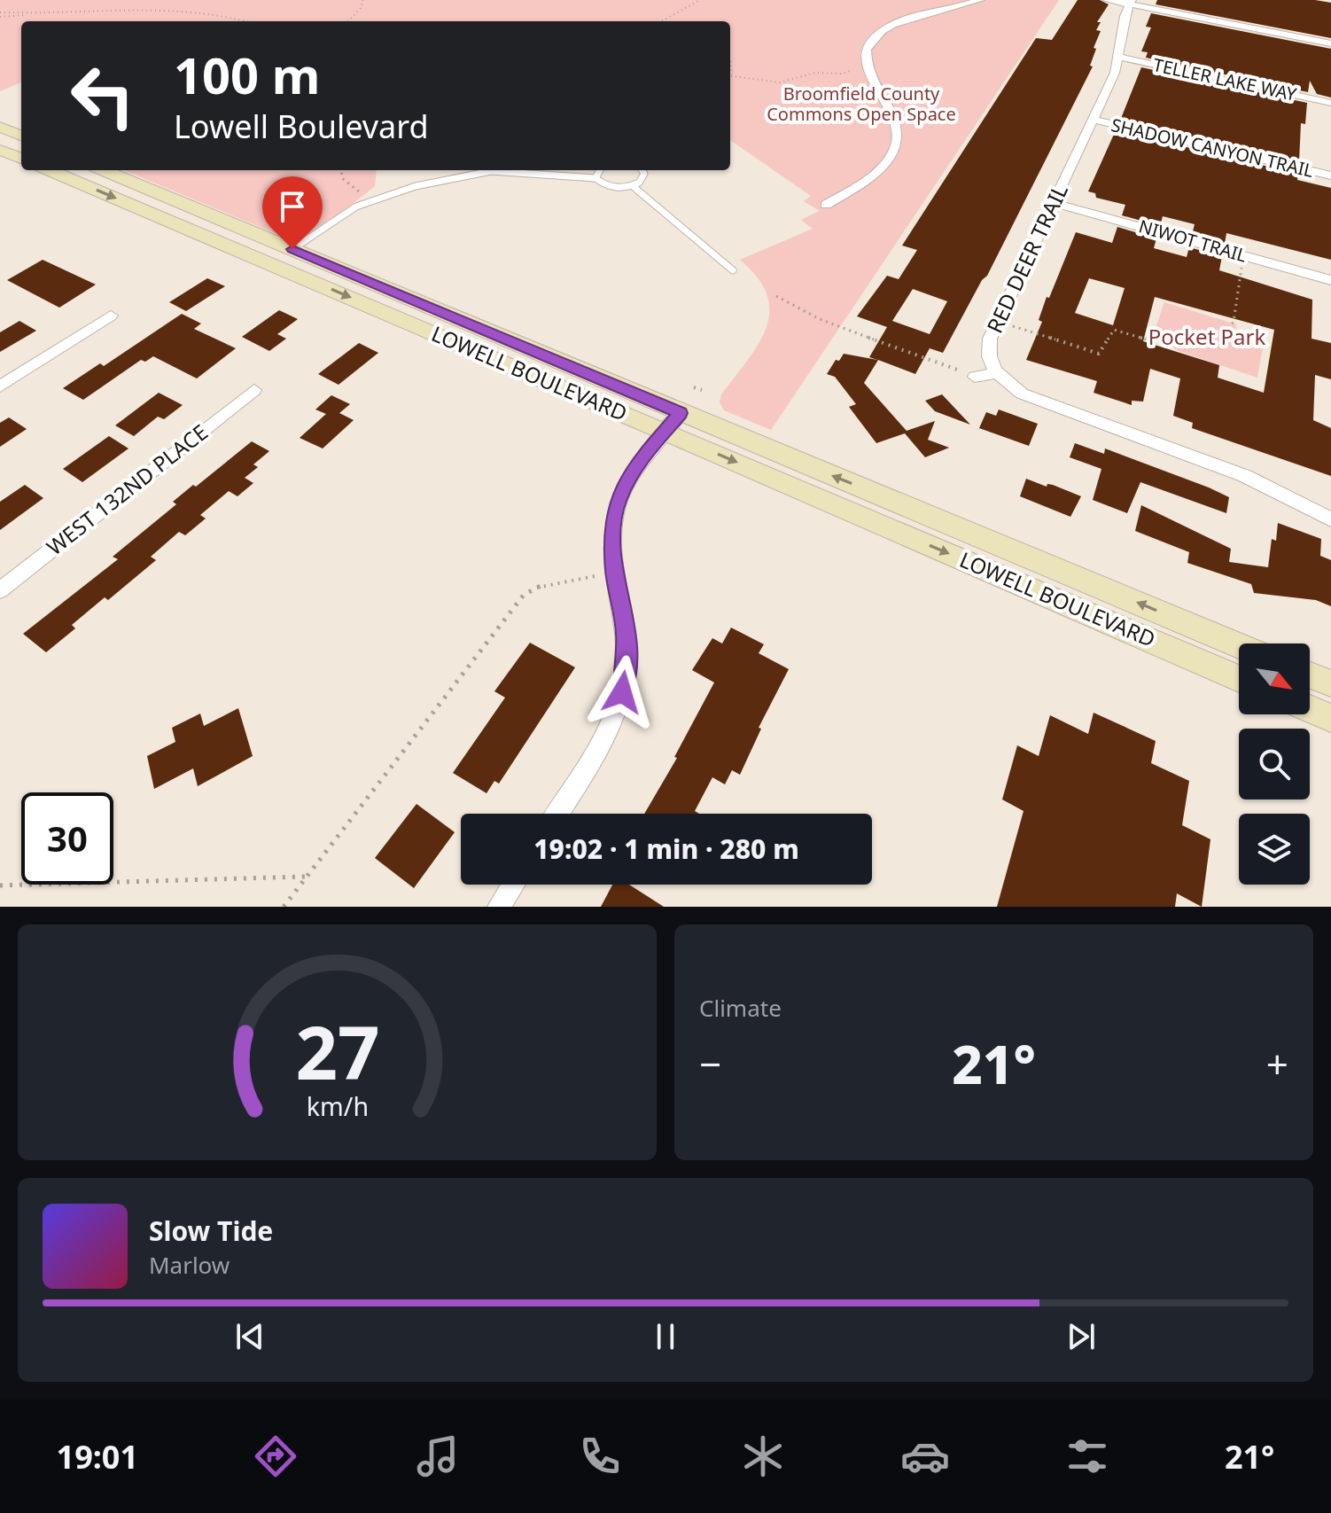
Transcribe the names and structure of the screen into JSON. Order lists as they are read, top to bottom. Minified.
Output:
{"streets":{"main road":["LOWELL BOULEVARD"],"street":["TELLER LAKE WAY","SHADOW CANYON TRAIL","NIWOT TRAIL","RED DEER TRAIL","WEST 132ND PLACE"]},"crossings":[["TELLER LAKE WAY","RED DEER TRAIL"],["SHADOW CANYON TRAIL","RED DEER TRAIL"],["NIWOT TRAIL","RED DEER TRAIL"]],"parks":["Broomfield County Commons Open Space","Pocket Park"],"north":"bottom right","page":{"turn":["100 m","Lowell Boulevard"],"limit":"30","trip":"19:02 · 1 min · 280 m","tile":"Climate","heat":["−","21°","+"],"song":["Slow Tide","Marlow"],"tabs":["19:01","21°"],"gauge":["27","km/h"]}}
